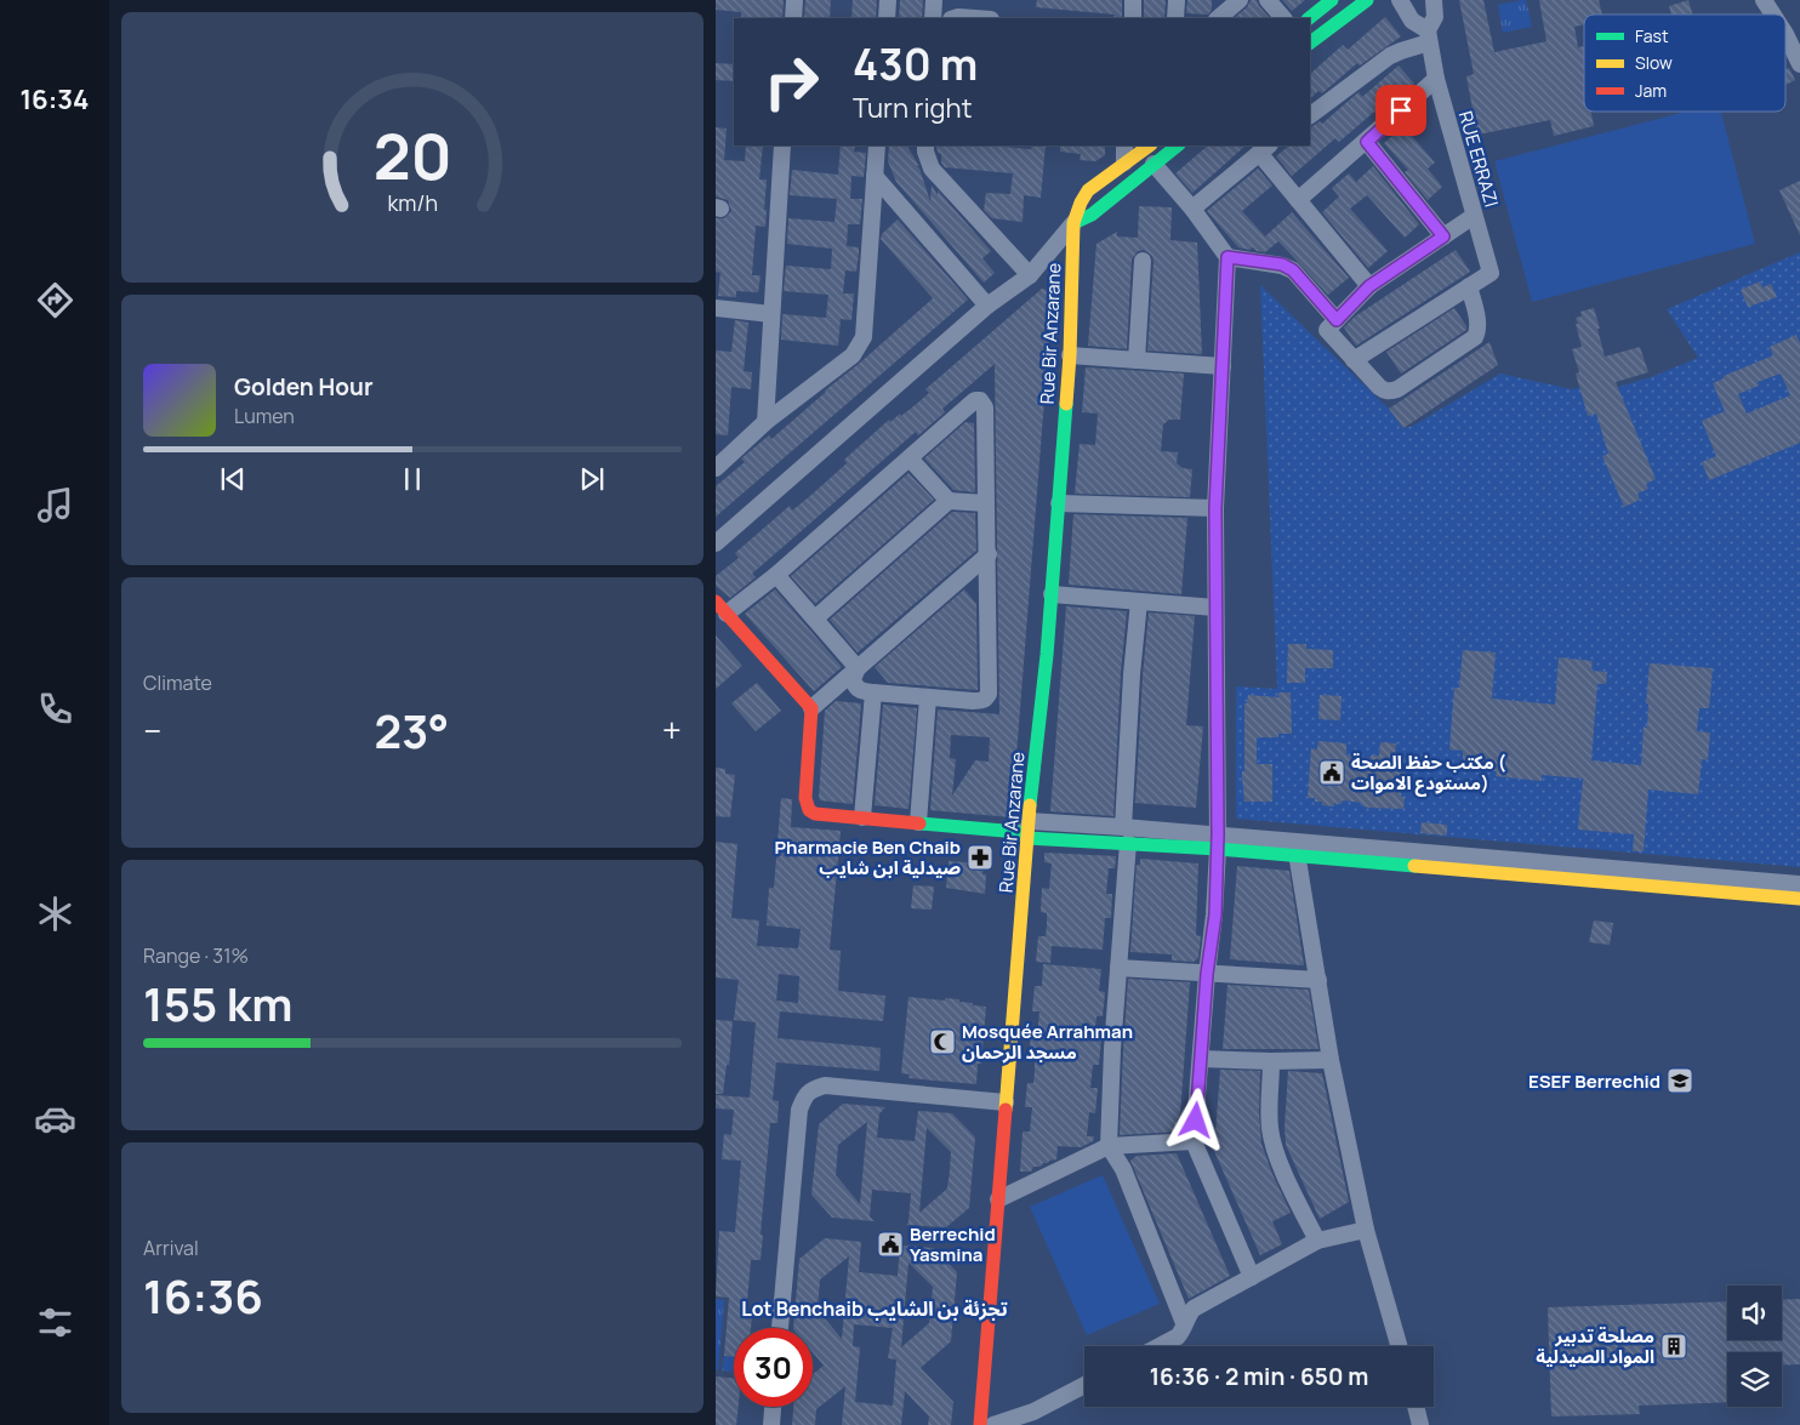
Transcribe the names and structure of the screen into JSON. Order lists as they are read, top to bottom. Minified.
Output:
{"streets":{"street":["RUE ERRAZI","Rue Bir Anzarane"]},"districts":["Lot Benchaib تجزئة بن الشايب"],"places":{"public building":["مكتب حفظ الصحة ( مستودع الاموات)","Berrechid Yasmina"],"pharmacy":["Pharmacie Ben Chaib صيدلية ابن شايب"],"mosque":["Mosquée Arrahman مسجد الرحمان"],"school or university":["ESEF Berrechid"],"building":["مصلحة تدبير المواد الصيدلية"]},"legend":["Fast","Slow","Jam"],"page":{"tabs":"16:34","turn":["430 m","Turn right"],"song":["Golden Hour","Lumen"],"tile":["Climate",["Range · 31%","155 km"],["Arrival","16:36"]],"heat":["−","23°","+"],"limit":"30","trip":"16:36 · 2 min · 650 m","gauge":["20","km/h"]}}
